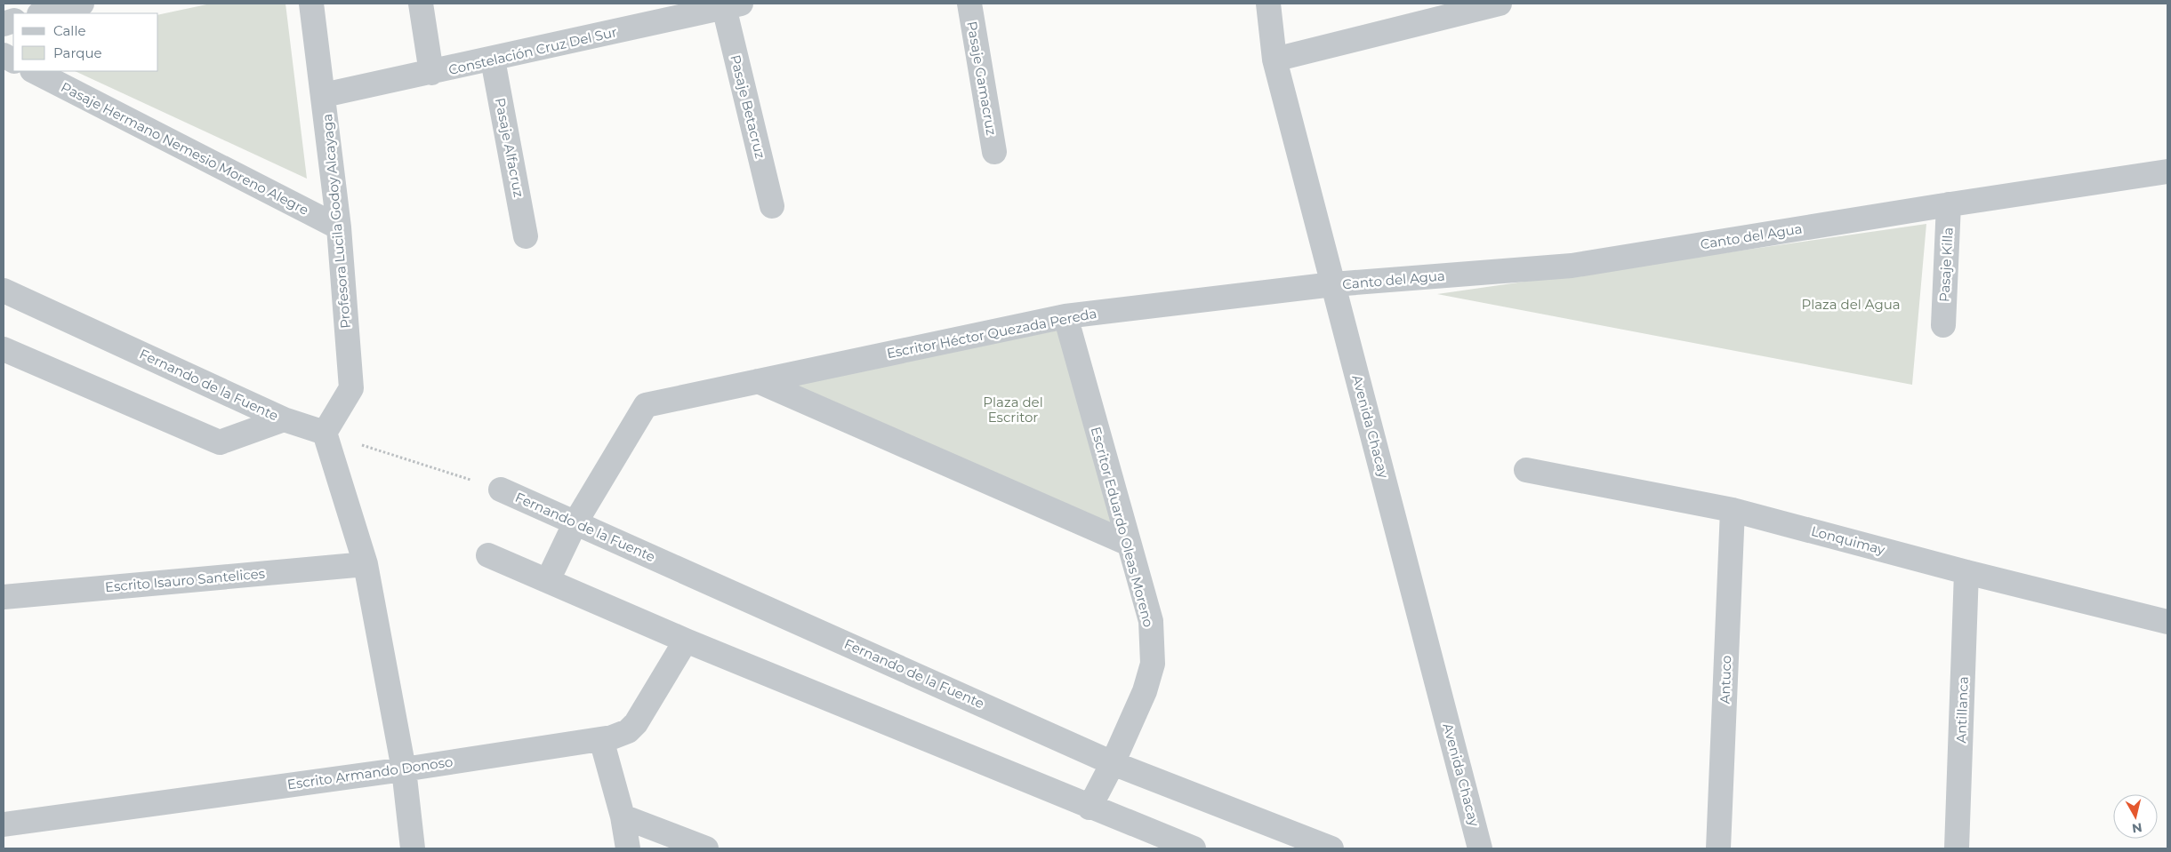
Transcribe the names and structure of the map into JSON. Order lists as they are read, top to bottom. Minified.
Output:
{"streets":{"street":["Constelación Cruz Del Sur","Pasaje Gamacruz","Pasaje Betacruz","Pasaje Alfacruz","Pasaje Hermano Nemesio Moreno Alegre","Profesora Lucila Godoy Alcayaga","Canto del Agua","Pasaje Killa","Escritor Héctor Quezada Pereda","Fernando de la Fuente","Avenida Chacay","Escritor Eduardo Oleas Moreno","Lonquimay","Escrito Isauro Santelices","Antuco","Antillanca","Escrito Armando Donoso"]},"crossings":[["Constelación Cruz Del Sur","Pasaje Betacruz"],["Constelación Cruz Del Sur","Pasaje Alfacruz"],["Constelación Cruz Del Sur","Profesora Lucila Godoy Alcayaga"],["Pasaje Hermano Nemesio Moreno Alegre","Profesora Lucila Godoy Alcayaga"],["Canto del Agua","Pasaje Killa"],["Canto del Agua","Escritor Héctor Quezada Pereda"],["Canto del Agua","Avenida Chacay"],["Escritor Héctor Quezada Pereda","Fernando de la Fuente"],["Escritor Héctor Quezada Pereda","Avenida Chacay"],["Escritor Héctor Quezada Pereda","Escritor Eduardo Oleas Moreno"],["Fernando de la Fuente","Escritor Eduardo Oleas Moreno"],["Lonquimay","Antuco"],["Lonquimay","Antillanca"]],"parks":["Plaza del Agua","Plaza del Escritor"],"legend":["Calle","Parque"],"north":"bottom"}
